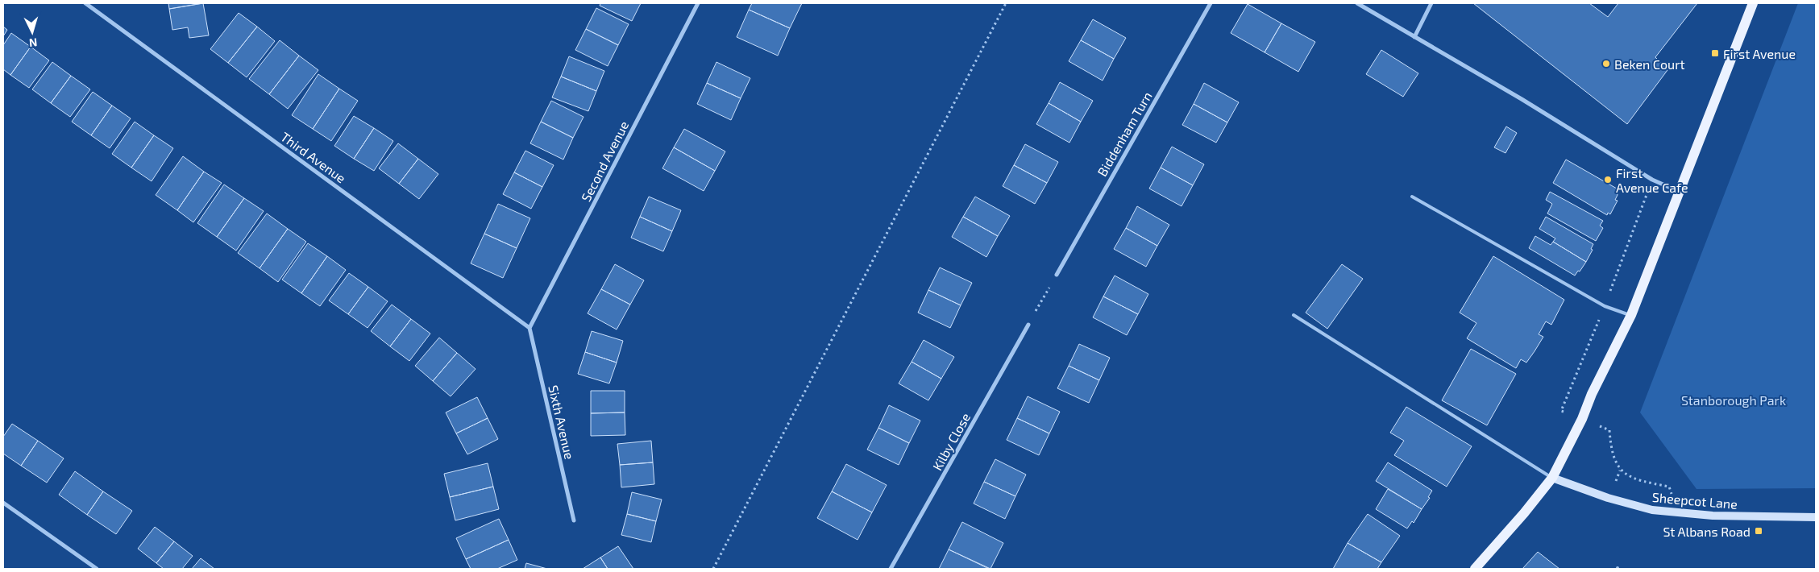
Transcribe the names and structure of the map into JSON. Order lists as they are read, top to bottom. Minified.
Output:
{"streets":{"street":["Biddenham Turn","Third Avenue","Second Avenue","Sixth Avenue","Kilby Close","Sheepcot Lane"]},"crossings":[["Third Avenue","Second Avenue"],["Third Avenue","Sixth Avenue"],["Second Avenue","Sixth Avenue"]],"parks":["Stanborough Park"],"places":{"transit":["First Avenue","St Albans Road"],"other":["Beken Court","First Avenue Cafe"]},"north":"bottom"}
